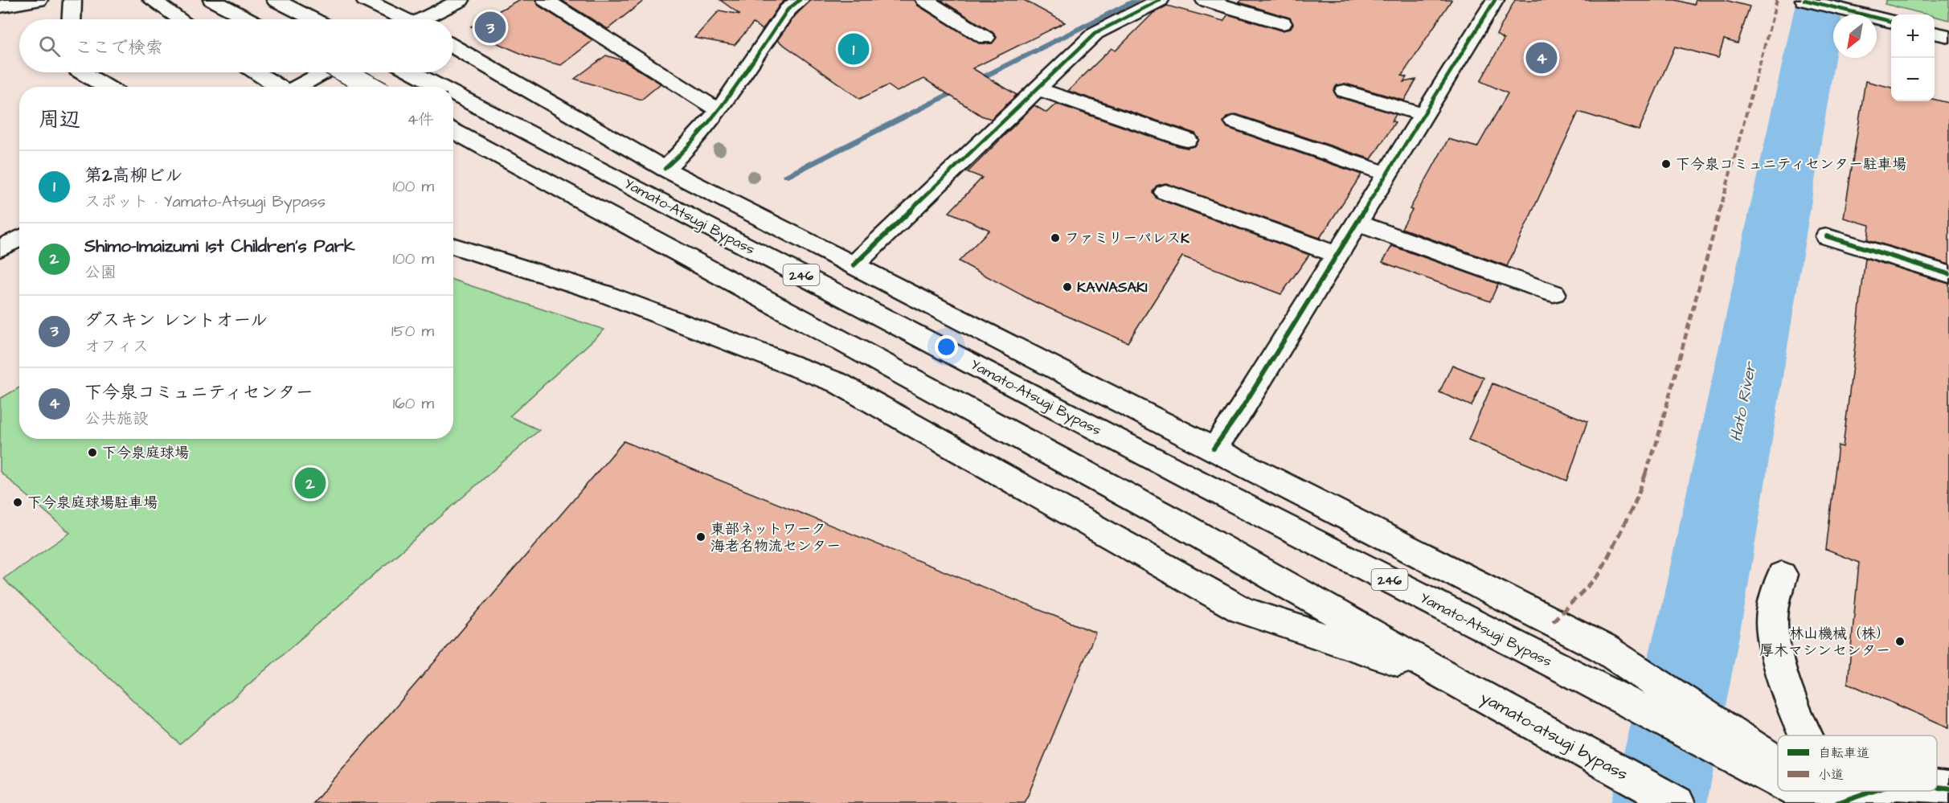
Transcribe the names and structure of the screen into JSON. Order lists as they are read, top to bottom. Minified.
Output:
{"streets":{"main road":["Yamato-Atsugi Bypass","246","yamato-atsugi bypass"]},"crossings":[["Yamato-Atsugi Bypass","246"],["246","yamato-atsugi bypass"]],"water":["Hato River"],"places":["下今泉コミュニティセンター駐車場","ファミリーパレスK","KAWASAKI","下今泉庭球場","下今泉庭球場駐車場","東部ネットワーク 海老名物流センター","林山機械（株） 厚木マシンセンター"],"legend":["自転車道","小道"],"north":"bottom left","page":{"pins":["3","1","4","2"],"map_buttons":["+","−"],"search":"ここで検索","heading":["周辺","4件"],"list":[{"mark":"1","name":"第2高柳ビル","note":"スポット · Yamato-Atsugi Bypass","value":"100 m"},{"mark":"2","name":"Shimo-Imaizumi 1st Children's Park","note":"公園","value":"100 m"},{"mark":"3","name":"ダスキン レントオール","note":"オフィス","value":"150 m"},{"mark":"4","name":"下今泉コミュニティセンター","note":"公共施設","value":"160 m"}]}}
